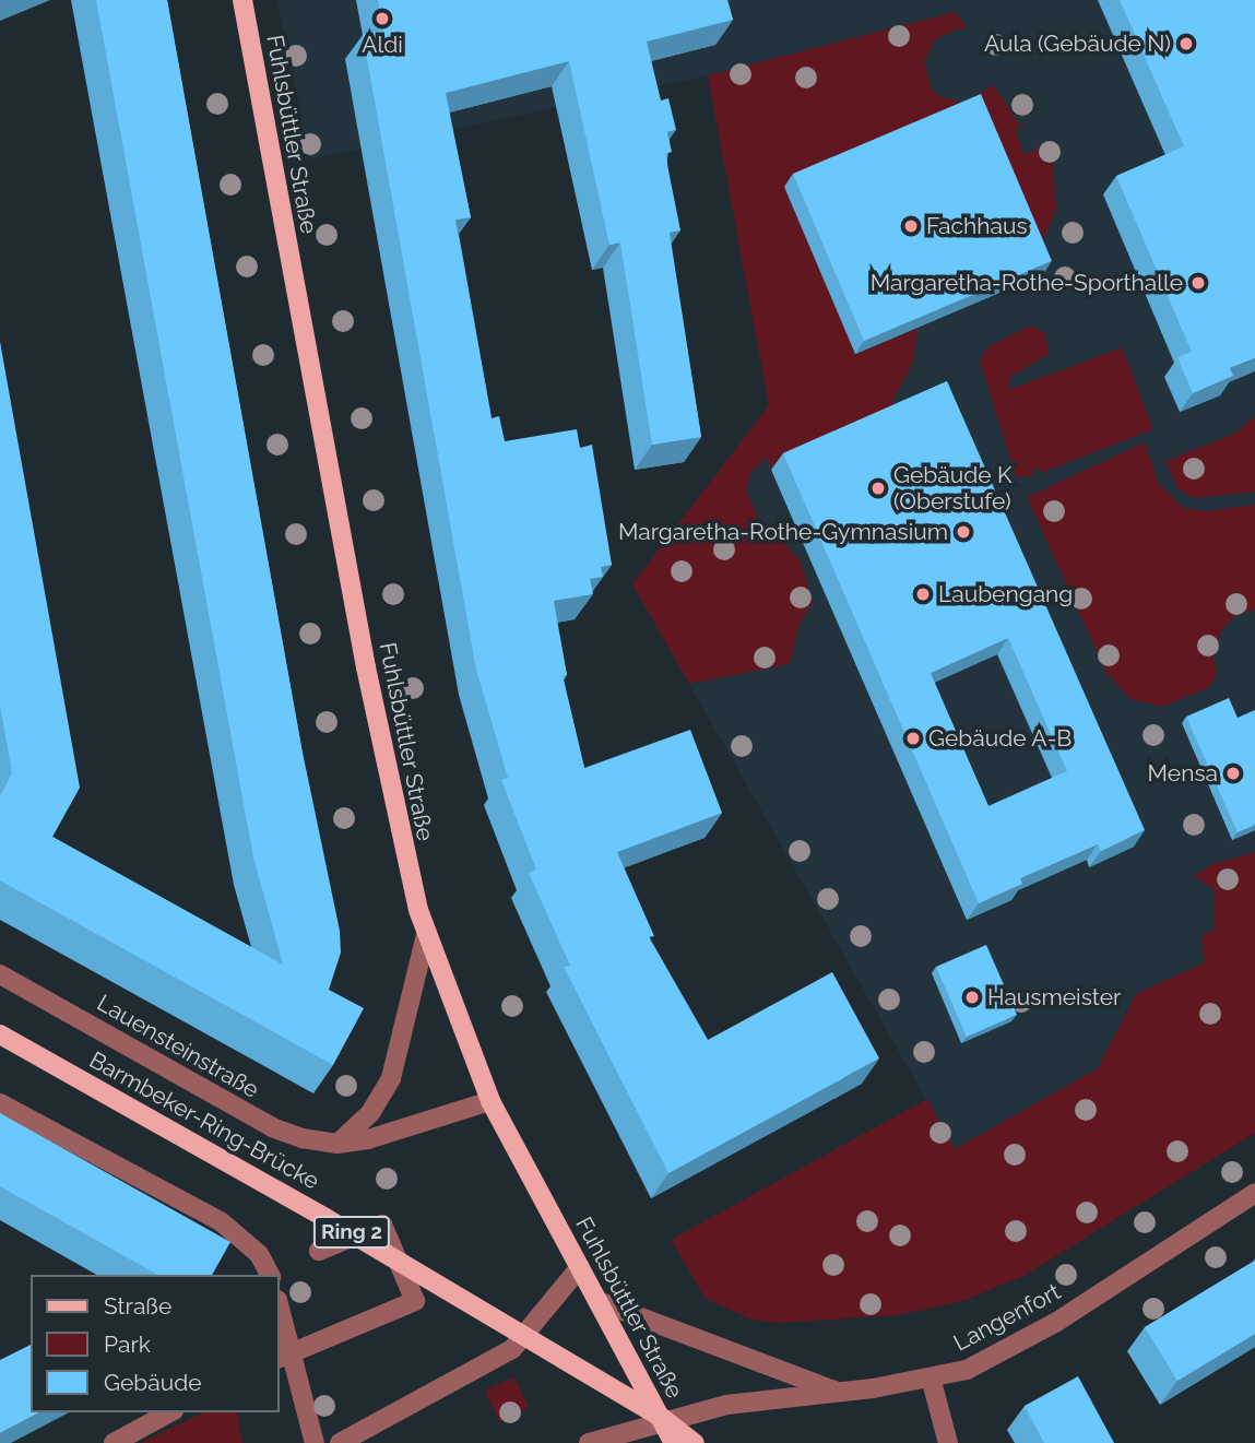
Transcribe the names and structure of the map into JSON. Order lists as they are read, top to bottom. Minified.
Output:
{"streets":{"main road":["Fuhlsbüttler Straße","Barmbeker-Ring-Brücke","Ring 2"],"street":["Lauensteinstraße","Langenfort"]},"crossings":[["Fuhlsbüttler Straße","Lauensteinstraße"],["Fuhlsbüttler Straße","Langenfort"]],"places":["Aldi","Aula (Gebäude N)","Fachhaus","Margaretha-Rothe-Sporthalle","Gebäude K (Oberstufe)","Margaretha-Rothe-Gymnasium","Laubengang","Gebäude A-B","Mensa","Hausmeister"],"legend":["Straße","Park","Gebäude"]}
